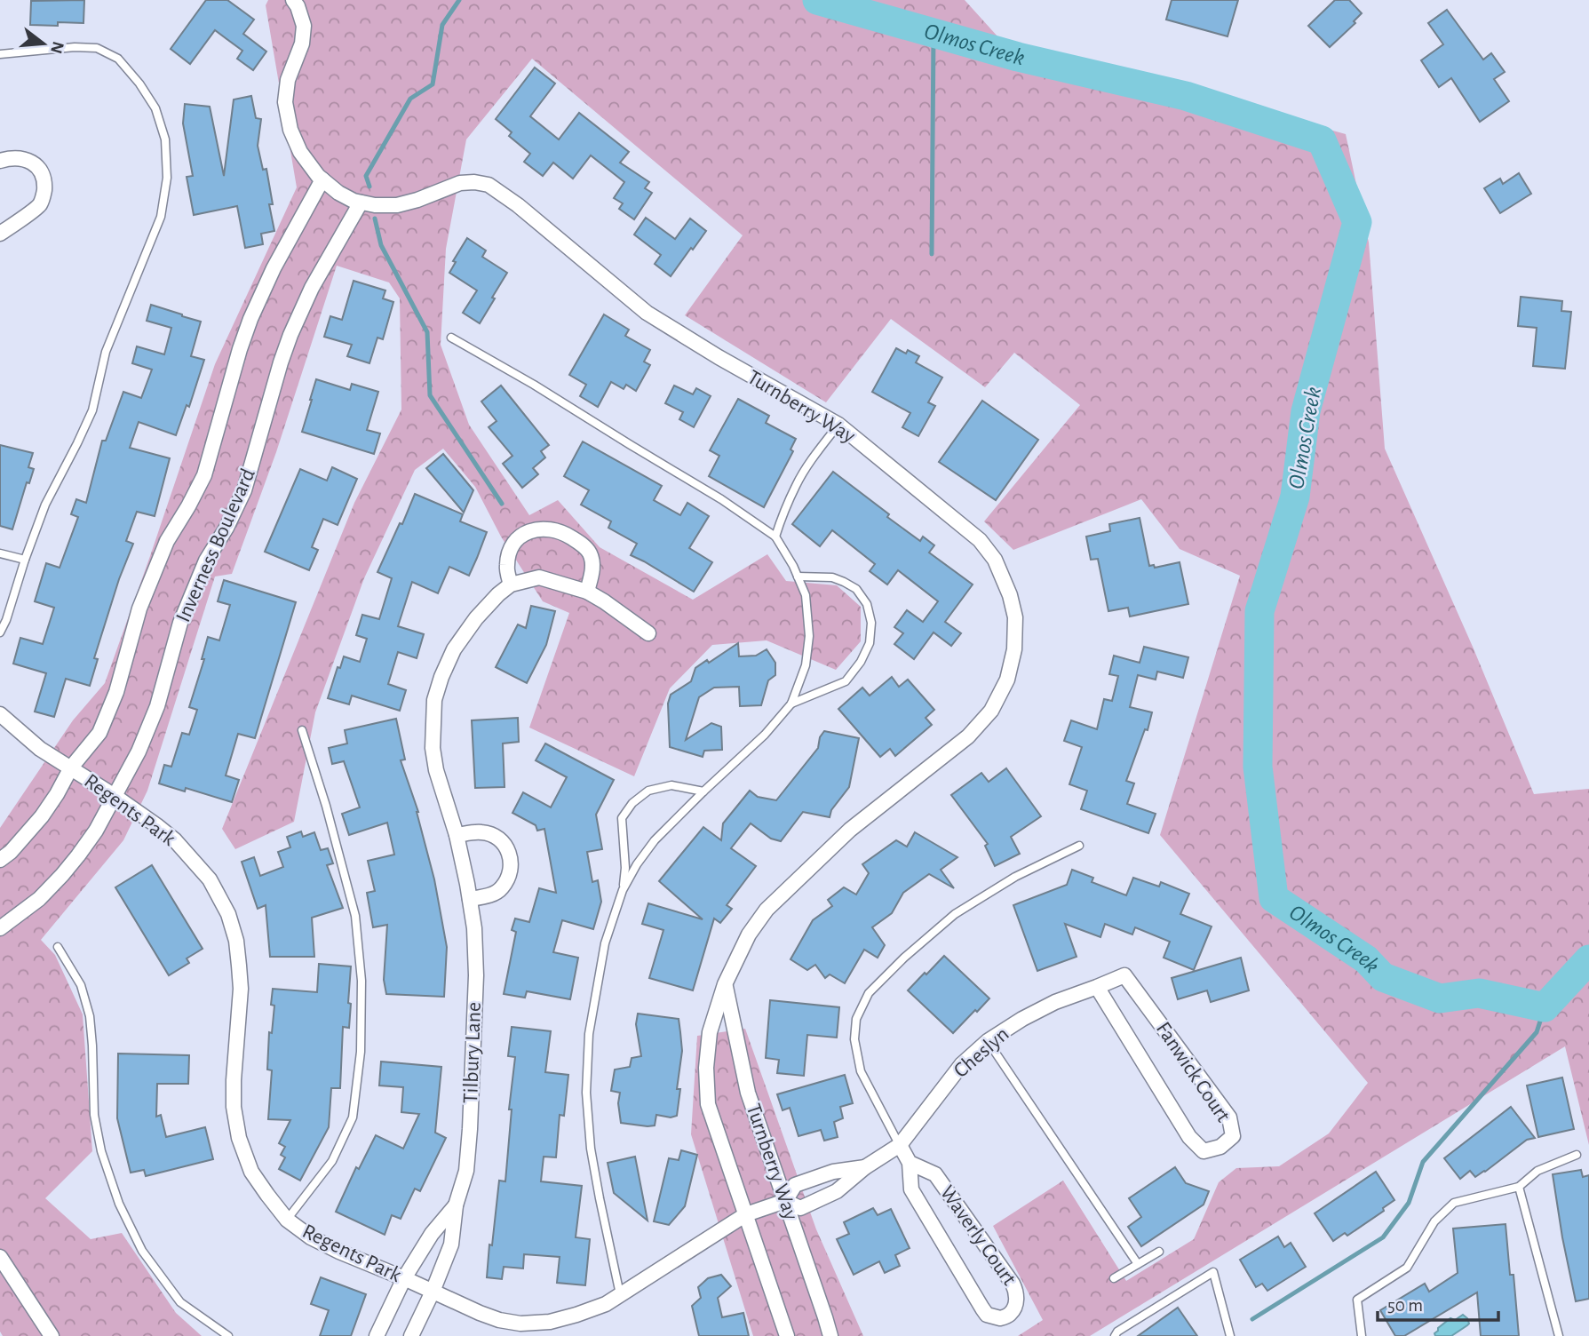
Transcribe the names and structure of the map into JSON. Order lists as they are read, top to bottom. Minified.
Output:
{"streets":{"street":["Turnberry Way","Inverness Boulevard","Regents Park","Tilbury Lane","Cheslyn","Fanwick Court","Waverly Court"]},"crossings":[["Turnberry Way","Inverness Boulevard"],["Turnberry Way","Regents Park"],["Turnberry Way","Cheslyn"],["Inverness Boulevard","Regents Park"],["Regents Park","Tilbury Lane"],["Regents Park","Cheslyn"],["Cheslyn","Fanwick Court"],["Cheslyn","Waverly Court"]],"water":["Olmos Creek"],"scale_bar":"50 m","north":"right"}
